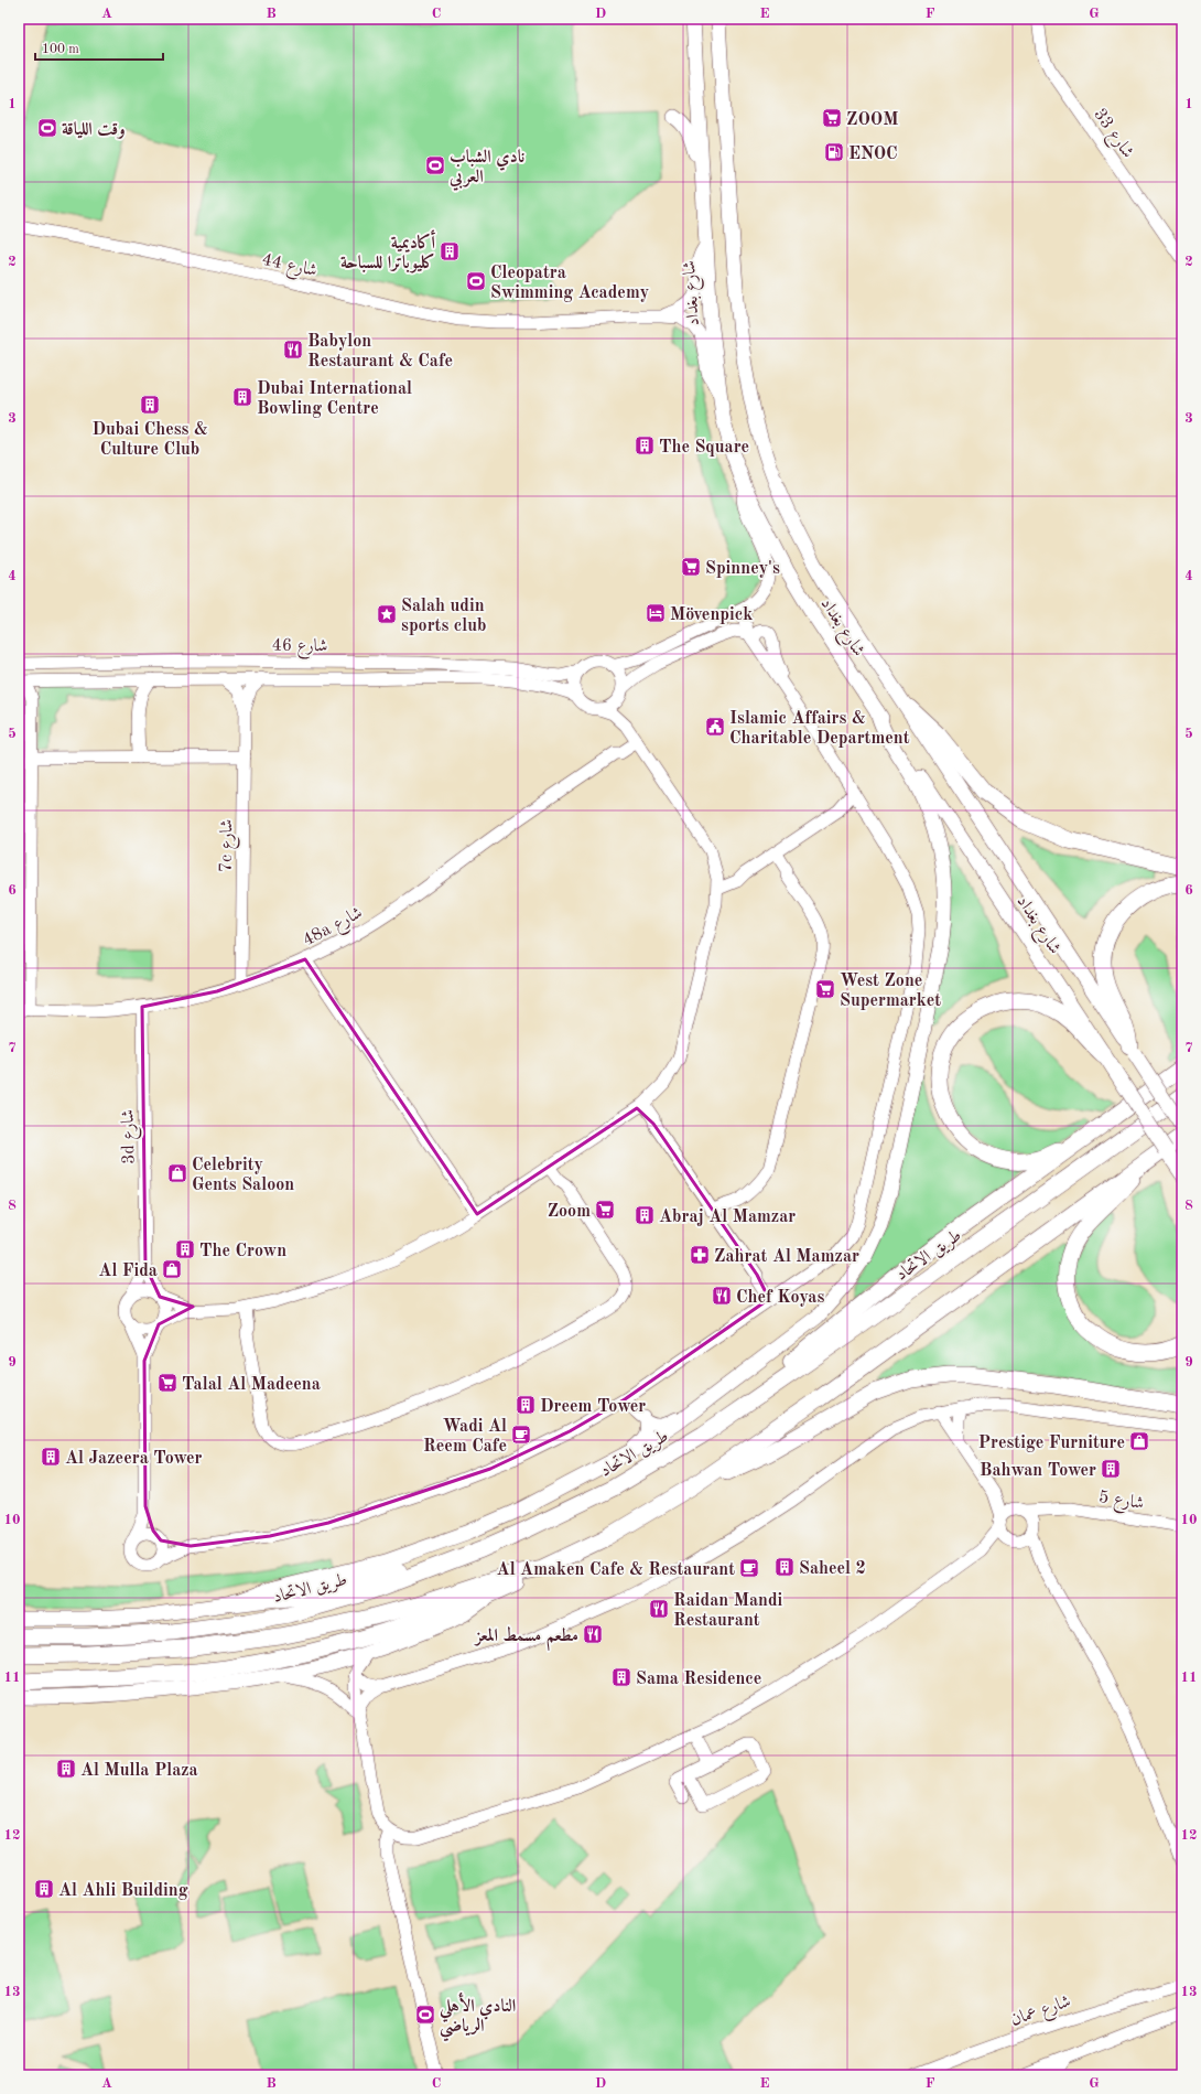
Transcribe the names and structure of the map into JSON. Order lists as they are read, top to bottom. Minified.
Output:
{"streets":{"highway":["طريق الاتحاد"],"main road":["شارع بغداد"],"street":["شارع 33","شارع 44","شارع 46","7c شارع","48a شارع","3d شارع","شارع 5","شارع عمان"]},"crossings":[["شارع 44","شارع بغداد"],["شارع 46","7c شارع"],["7c شارع","48a شارع"],["48a شارع","3d شارع"]],"places":{"supermarket":["ZOOM","Spinney's","West Zone Supermarket","Zoom","Talal Al Madeena"],"sports":["وقت اللياقة","نادي الشباب العربي","Cleopatra Swimming Academy","النادي الأهلي الرياضي"],"fuel station":["ENOC"],"building":["أكاديمية كليوباترا للسباحة","Dubai International Bowling Centre","Dubai Chess & Culture Club","The Square","Abraj Al Mamzar","The Crown","Dreem Tower","Al Jazeera Tower","Bahwan Tower","Saheel 2","Sama Residence","Al Mulla Plaza","Al Ahli Building"],"restaurant":["Babylon Restaurant & Cafe","Chef Koyas","Raidan Mandi Restaurant","مطعم مسمط المعز"],"hotel":["Mövenpick"],"place":["Salah udin sports club"],"public building":["Islamic Affairs & Charitable Department"],"shop":["Celebrity Gents Saloon","Al Fida","Prestige Furniture"],"pharmacy":["Zahrat Al Mamzar"],"cafe":["Wadi Al Reem Cafe","Al Amaken Cafe & Restaurant"]},"scale_bar":"100 m","grid":{"columns":["A","B","C","D","E","F","G"],"rows":["1","2","3","4","5","6","7","8","9","10","11","12","13"]}}
